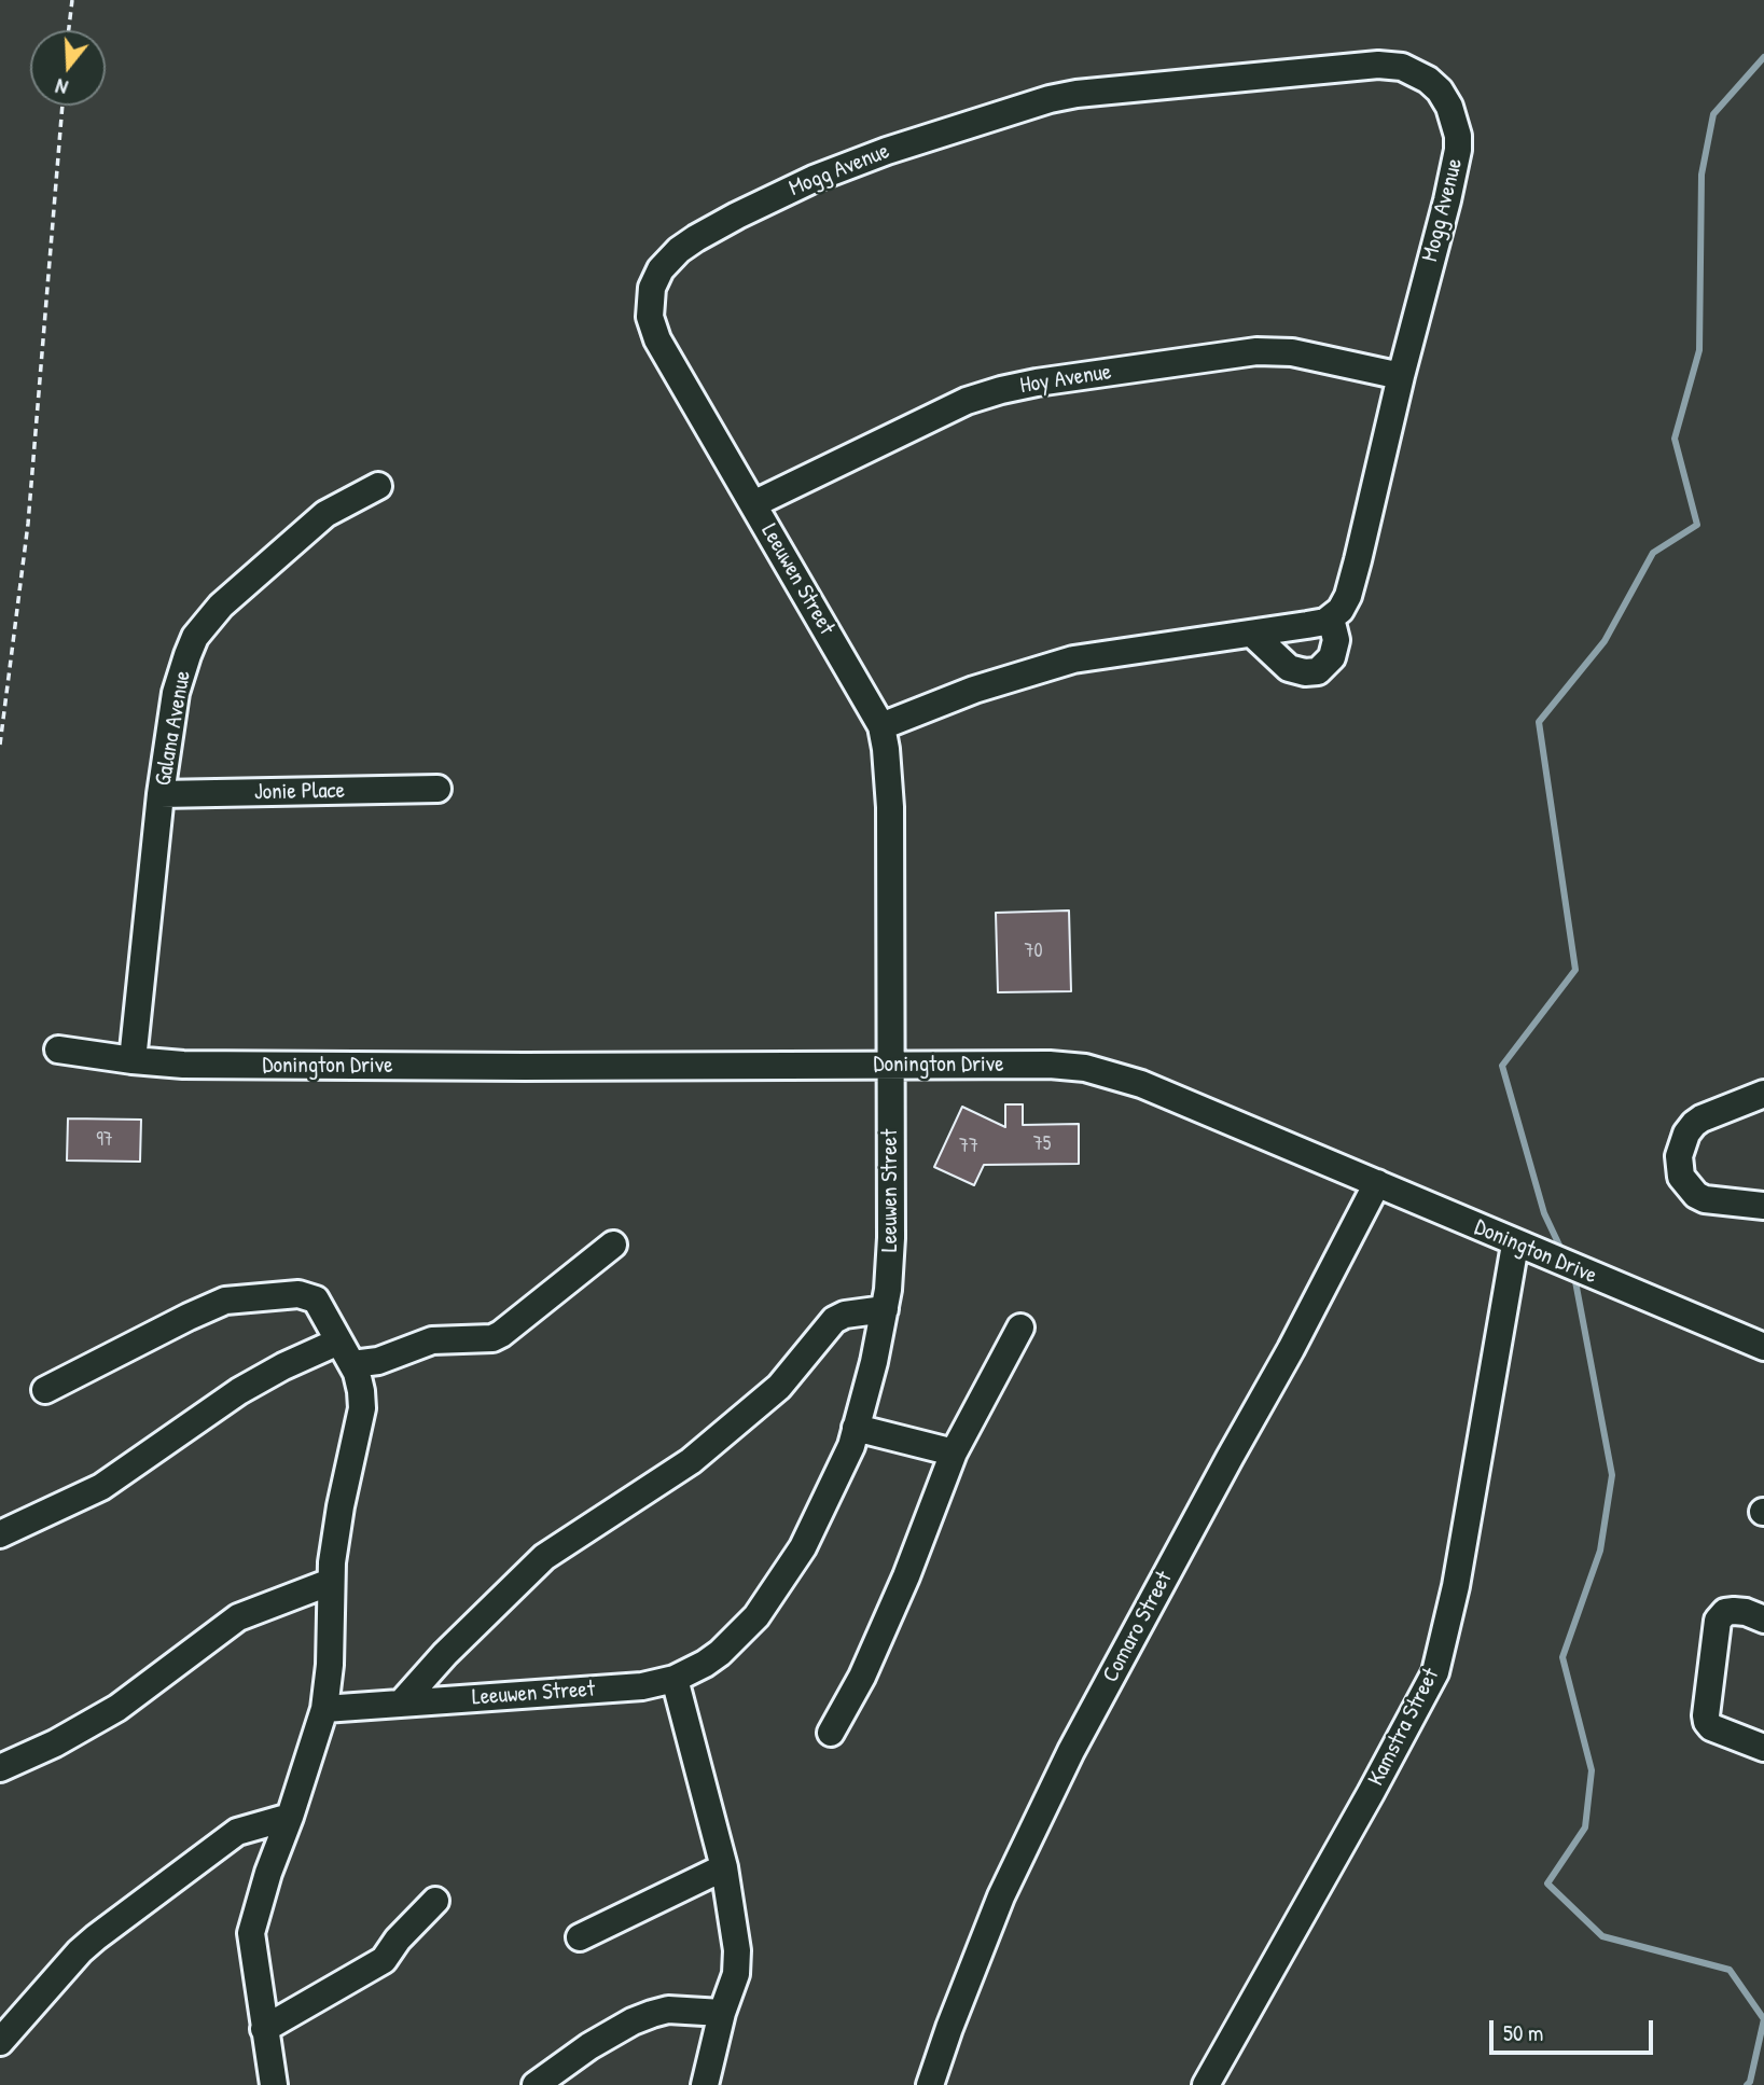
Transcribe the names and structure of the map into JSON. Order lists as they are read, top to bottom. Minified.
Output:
{"streets":{"street":["Mogg Avenue","Hoy Avenue","Leeuwen Street","Galana Avenue","Jonie Place","Donington Drive","Comaro Street","Kamstra Street"]},"crossings":[["Mogg Avenue","Hoy Avenue"],["Mogg Avenue","Leeuwen Street"],["Hoy Avenue","Leeuwen Street"],["Leeuwen Street","Donington Drive"],["Galana Avenue","Jonie Place"],["Galana Avenue","Donington Drive"],["Donington Drive","Comaro Street"],["Donington Drive","Kamstra Street"]],"house_numbers":["70","97","75","77"],"scale_bar":"50 m","north":"bottom"}
